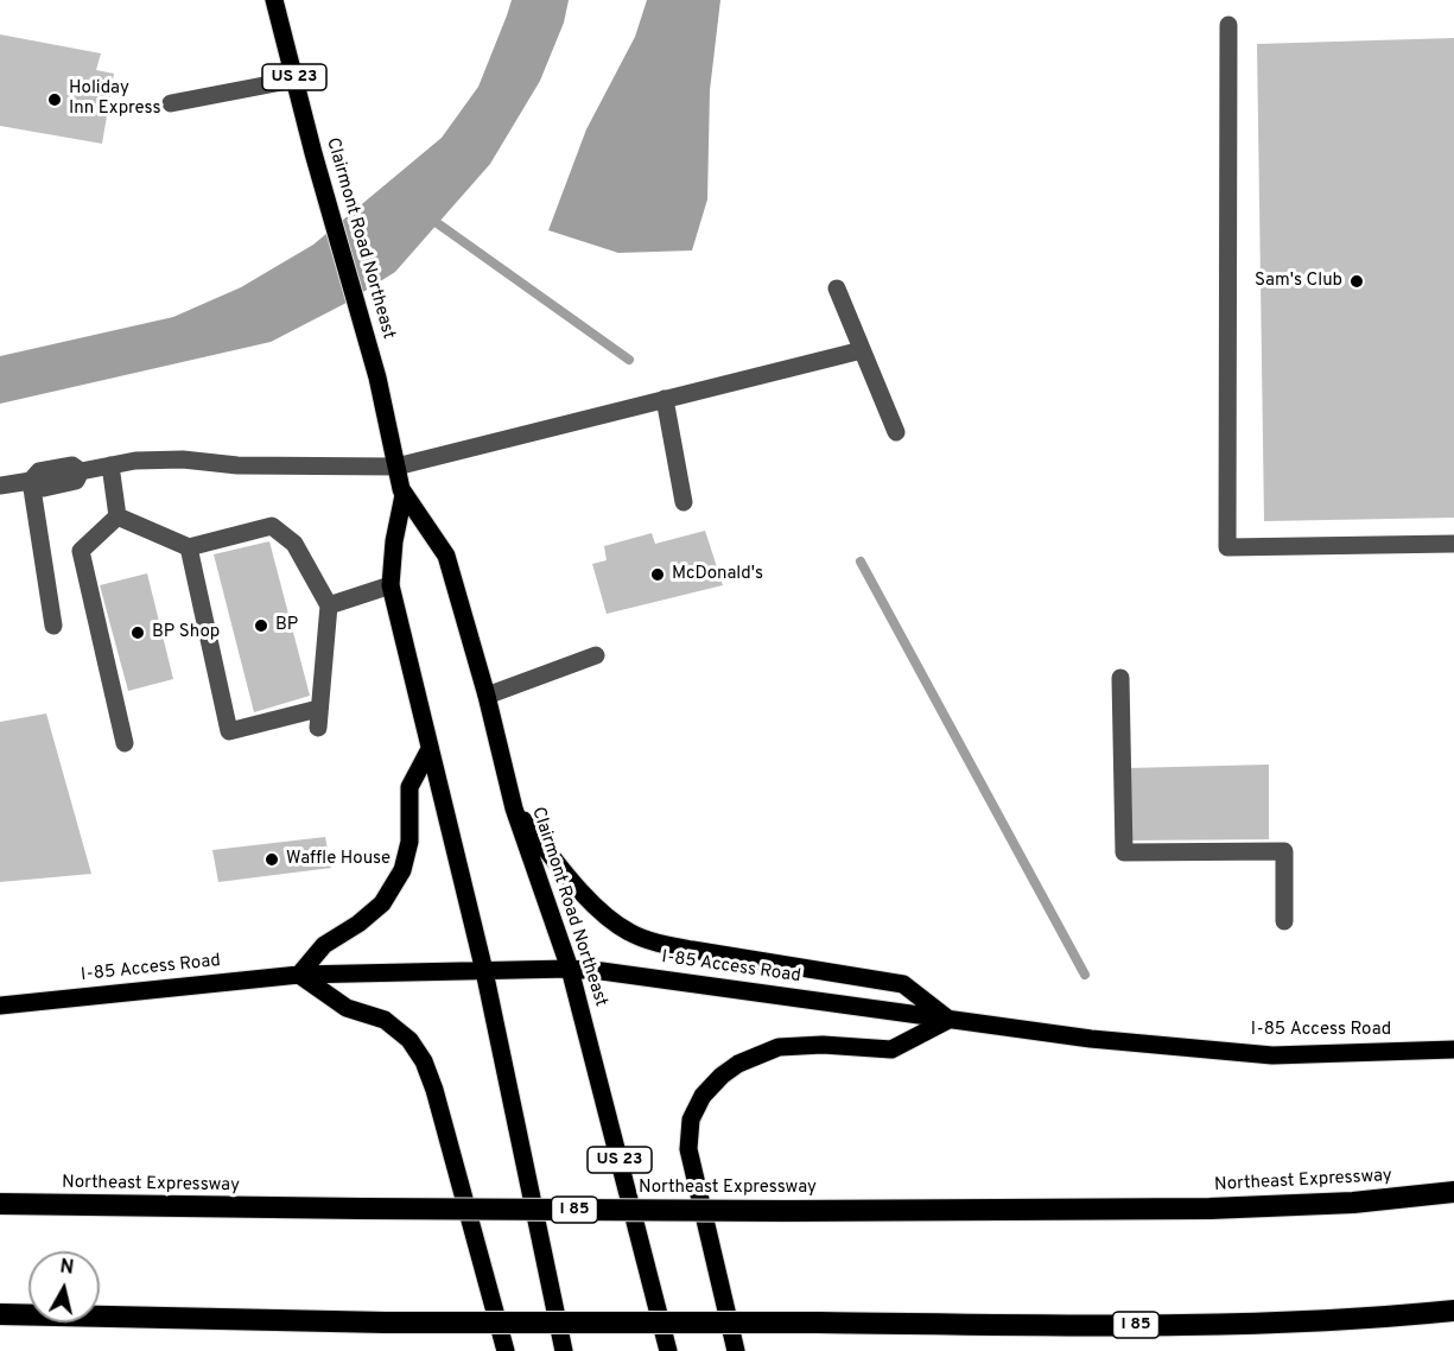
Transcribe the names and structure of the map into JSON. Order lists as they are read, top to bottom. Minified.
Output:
{"streets":{"highway":["Northeast Expressway","I 85"],"main road":["US 23","Clairmont Road Northeast","I-85 Access Road"]},"crossings":[["Clairmont Road Northeast","I-85 Access Road"]],"places":["Holiday Inn Express","Sam's Club","McDonald's","BP","BP Shop","Waffle House"],"north":"top"}
